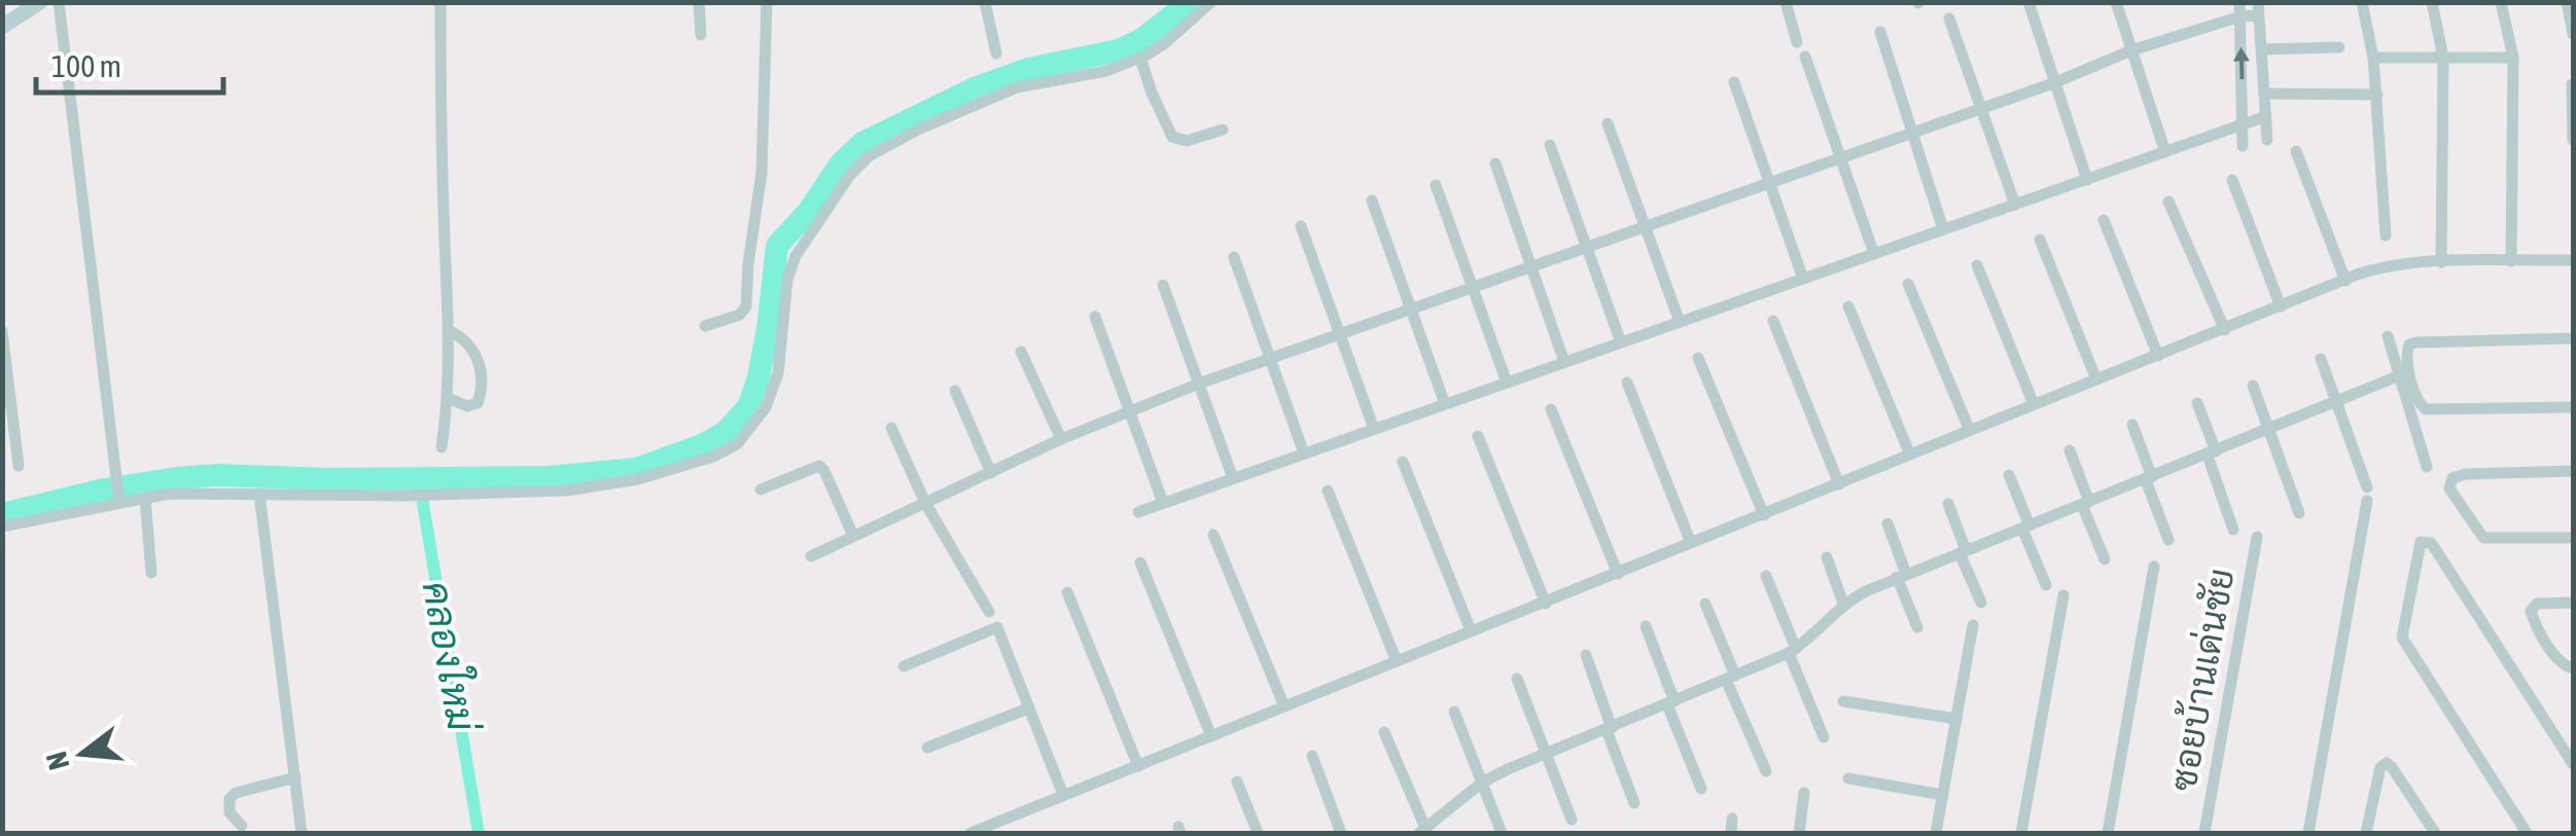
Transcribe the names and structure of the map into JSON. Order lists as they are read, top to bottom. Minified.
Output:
{"streets":{"street":["ซอยบ้านเด่นชัย"]},"water":["คลองใหม่"],"scale_bar":"100 m","north":"left"}
